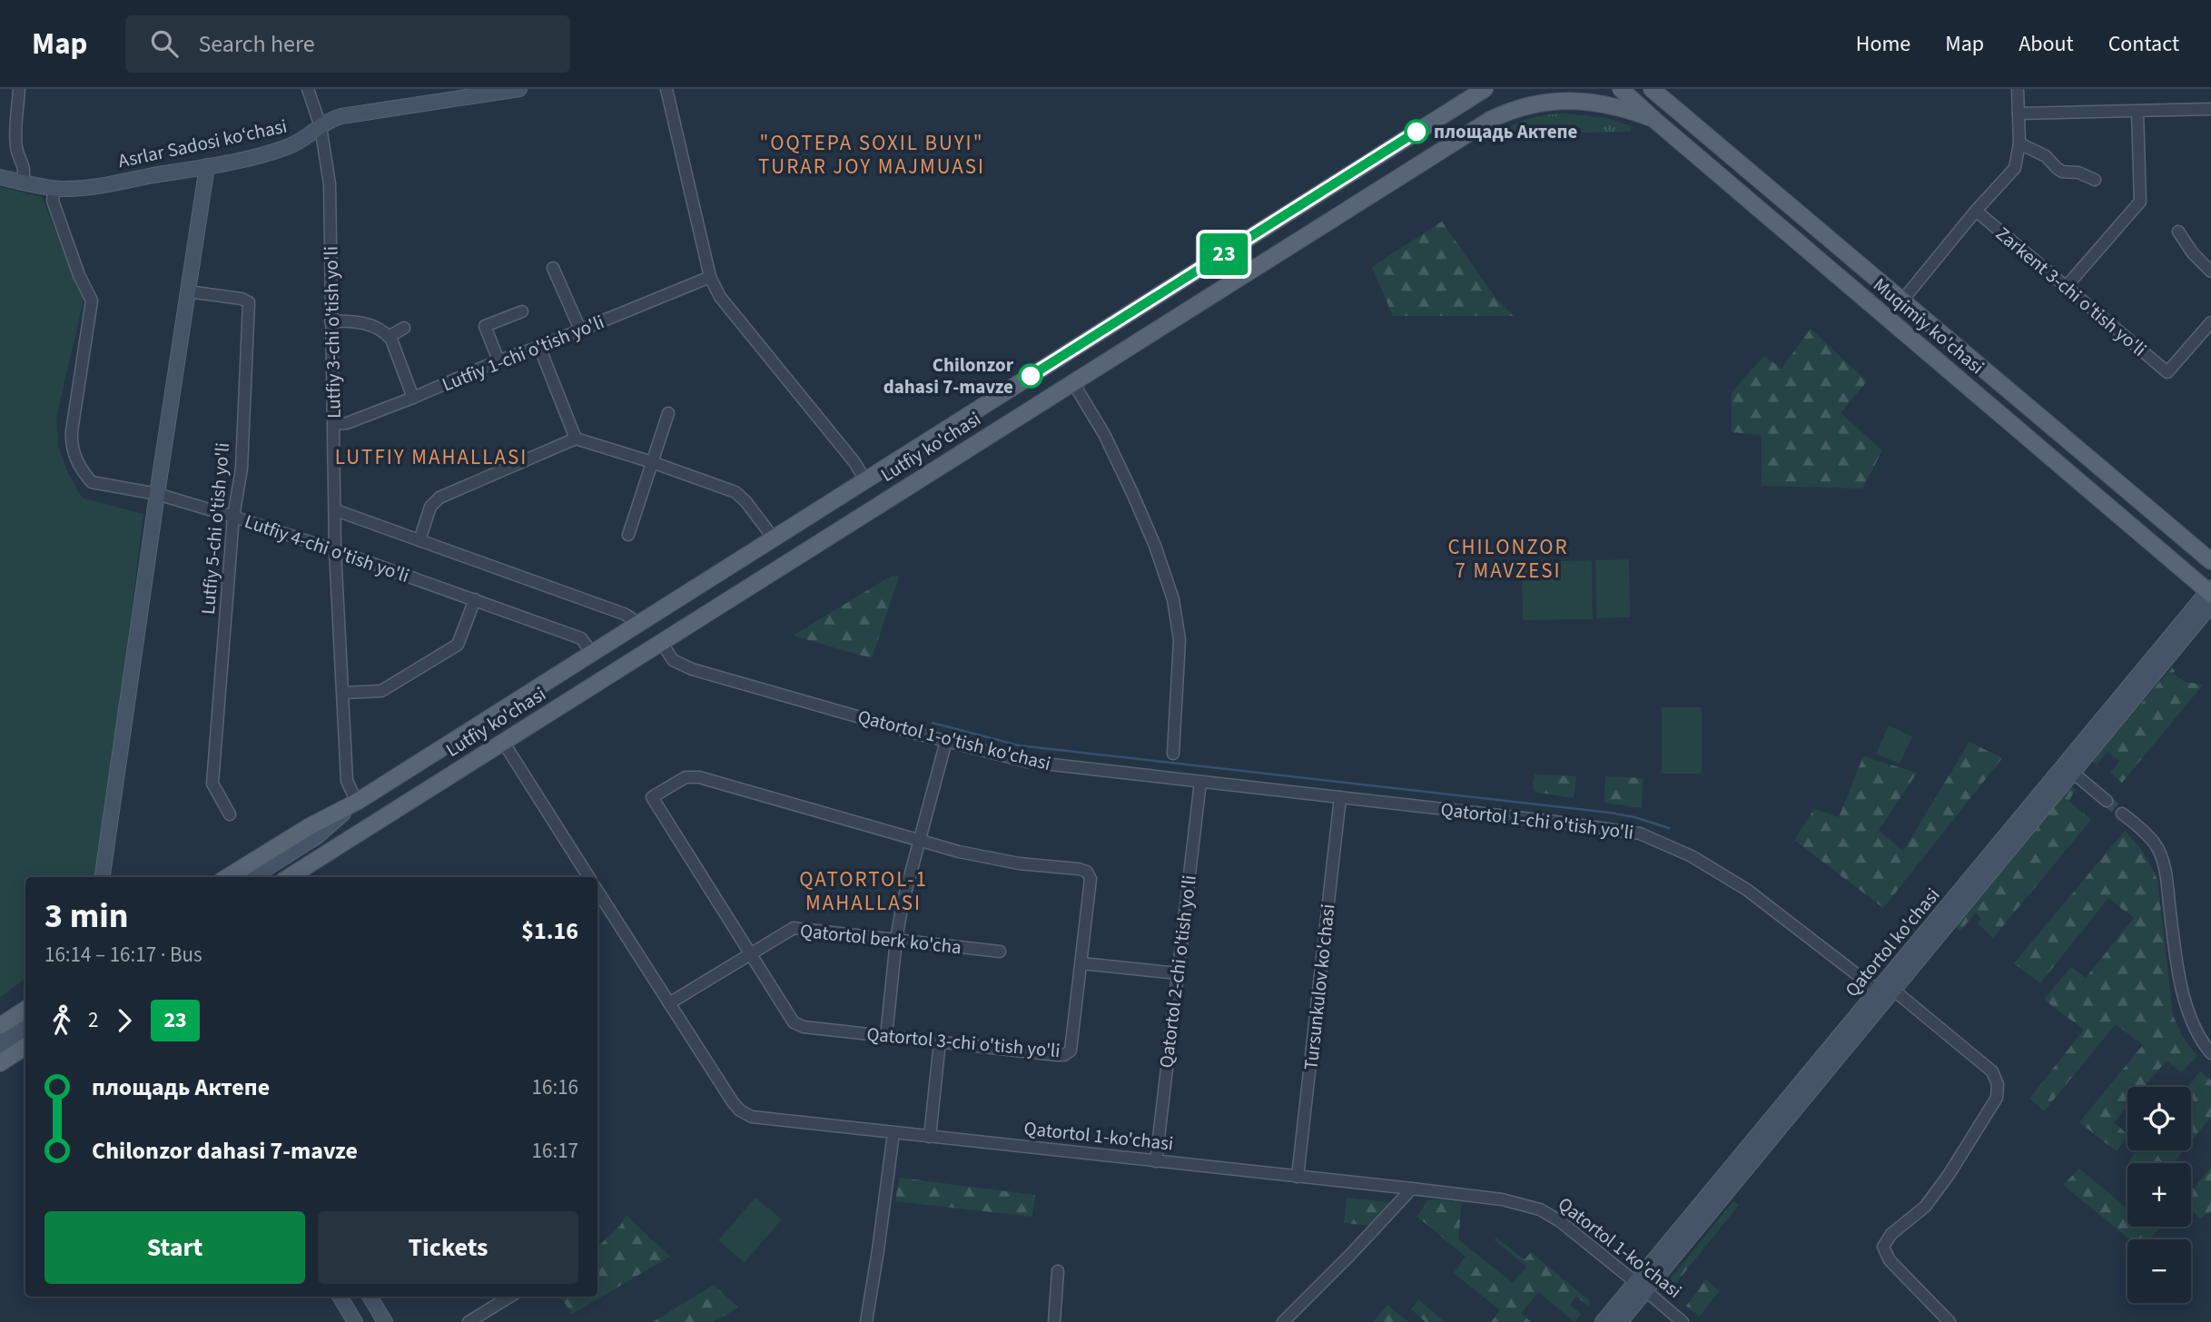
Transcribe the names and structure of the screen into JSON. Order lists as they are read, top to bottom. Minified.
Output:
{"streets":{"main road":["Muqimiy ko'chasi","Lutfiy ko'chasi"],"street":["Asrlar Sadosi ko‘chasi","Zarkent 3-chi o'tish yo'li","Lutfiy 3-chi o'tish yo'li","Lutfiy 1-chi o'tish yo'li","Lutfiy 5-chi o'tish yo'li","Lutfiy 4-chi o'tish yo'li","Qatortol 1-o'tish ko'chasi","Qatortol 1-chi o'tish yo'li","Qatortol berk ko'cha","Qatortol ko'chasi","Qatortol 2-chi o'tish yo'li","Tursunkulov ko'chasi","Qatortol 3-chi o'tish yo'li","Qatortol 1-ko'chasi"]},"crossings":[["Asrlar Sadosi ko‘chasi","Lutfiy 3-chi o'tish yo'li"],["Asrlar Sadosi ko‘chasi","Lutfiy 4-chi o'tish yo'li"],["Muqimiy ko'chasi","Lutfiy ko'chasi"],["Muqimiy ko'chasi","Qatortol ko'chasi"],["Lutfiy 3-chi o'tish yo'li","Lutfiy 1-chi o'tish yo'li"],["Lutfiy 3-chi o'tish yo'li","Lutfiy ko'chasi"],["Lutfiy 3-chi o'tish yo'li","Lutfiy 4-chi o'tish yo'li"],["Lutfiy ko'chasi","Lutfiy 4-chi o'tish yo'li"],["Lutfiy ko'chasi","Qatortol 1-o'tish ko'chasi"],["Lutfiy 5-chi o'tish yo'li","Lutfiy 4-chi o'tish yo'li"],["Qatortol 1-o'tish ko'chasi","Qatortol 1-chi o'tish yo'li"],["Qatortol 1-o'tish ko'chasi","Qatortol 2-chi o'tish yo'li"],["Qatortol 1-o'tish ko'chasi","Tursunkulov ko'chasi"],["Qatortol 1-chi o'tish yo'li","Qatortol ko'chasi"],["Qatortol 1-chi o'tish yo'li","Tursunkulov ko'chasi"],["Qatortol berk ko'cha","Qatortol 3-chi o'tish yo'li"],["Qatortol berk ko'cha","Qatortol 1-ko'chasi"],["Qatortol ko'chasi","Qatortol 1-ko'chasi"],["Qatortol 2-chi o'tish yo'li","Qatortol 1-ko'chasi"],["Tursunkulov ko'chasi","Qatortol 1-ko'chasi"]],"districts":["\"OQTEPA SOXIL BUYI\" TURAR JOY MAJMUASI","LUTFIY MAHALLASI","CHILONZOR 7 MAVZESI","QATORTOL-1 MAHALLASI"],"places":["площадь Актепе","Chilonzor dahasi 7-mavze"],"lines":["bus line 23"],"page":{"header":"Map","search":"Search here","nav":["Home","Map","About","Contact"],"on_map":"23","heading":["3 min","16:14 – 16:17 · Bus","$1.16"],"legs":["2","23"],"list":[{"name":"площадь Актепе","value":"16:16"},{"name":"Chilonzor dahasi 7-mavze","value":"16:17"}],"map_buttons":["+","−"],"buttons":["Start","Tickets"]}}
